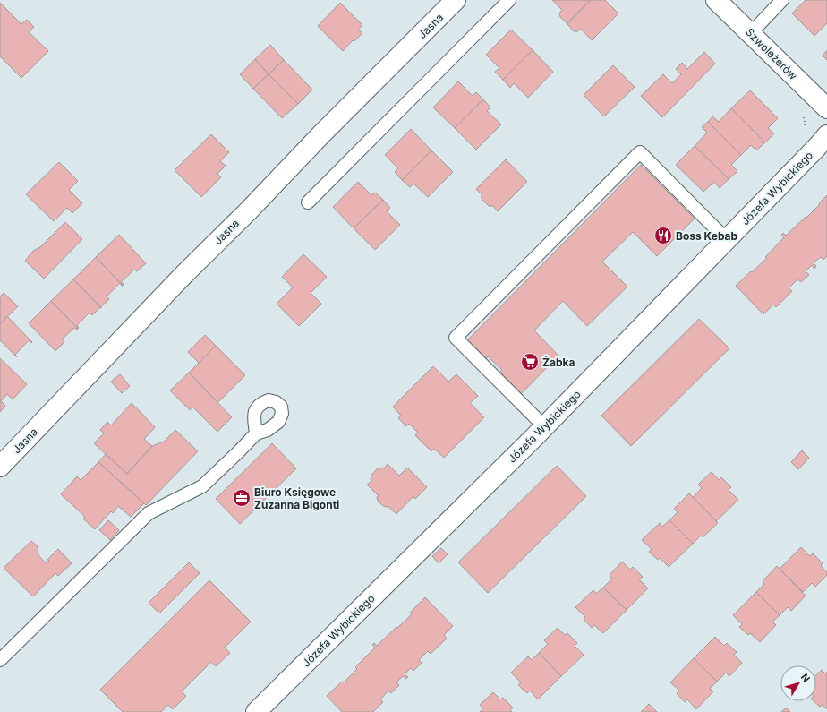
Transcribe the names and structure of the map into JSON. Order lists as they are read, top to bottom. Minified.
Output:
{"streets":{"street":["Jasna","Szwoleżerów","Józefa Wybickiego"]},"places":{"restaurant":["Boss Kebab"],"supermarket":["Żabka"],"office":["Biuro Księgowe Zuzanna Bigonti"]},"north":"top right"}
